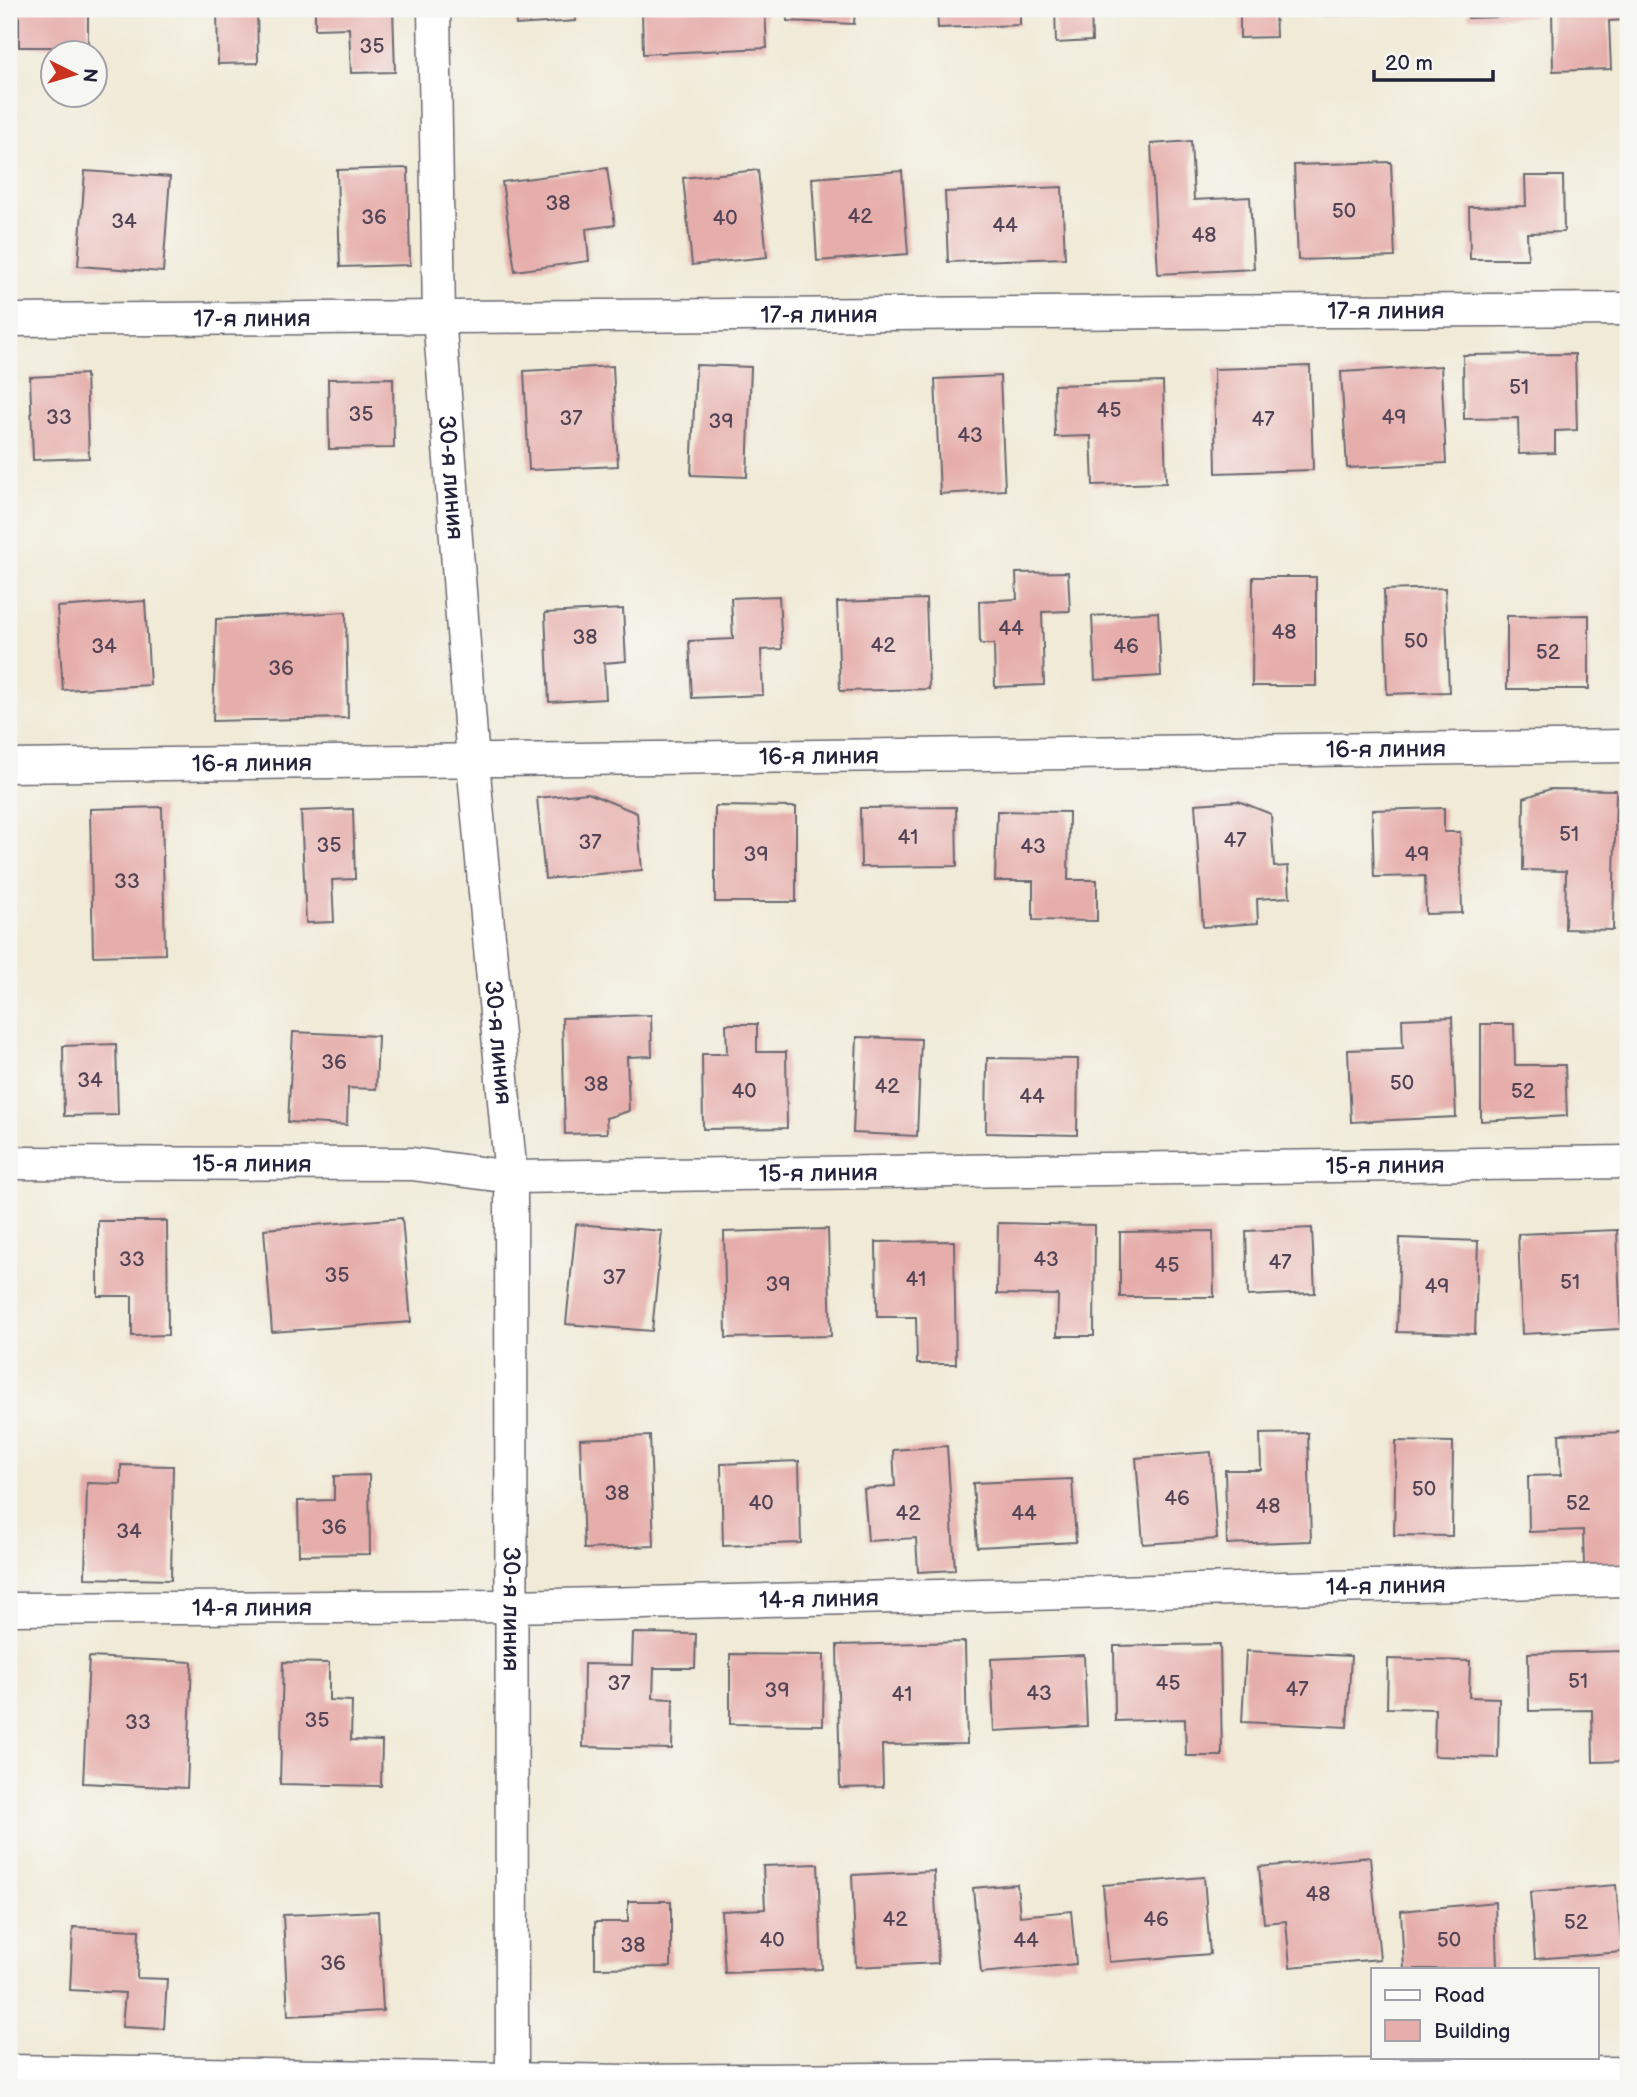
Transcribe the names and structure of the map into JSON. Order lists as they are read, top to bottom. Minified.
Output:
{"streets":{"street":["17-я линия","30-я линия","16-я линия","15-я линия","14-я линия"]},"crossings":[["17-я линия","30-я линия"],["30-я линия","16-я линия"],["30-я линия","15-я линия"],["30-я линия","14-я линия"]],"house_numbers":["35","38","50","42","36","40","34","44","48","51","45","35","33","49","37","47","39","43","44","48","38","50","42","34","46","52","36","51","41","47","37","35","43","39","49","33","36","34","50","38","42","40","52","44","33","43","47","45","35","37","41","51","39","49","50","38","46","40","52","48","42","44","36","34","51","37","45","47","39","43","41","35","33","48","42","46","52","40","44","50","38","36"],"legend":["Road","Building"],"scale_bar":"20 m","north":"right"}
